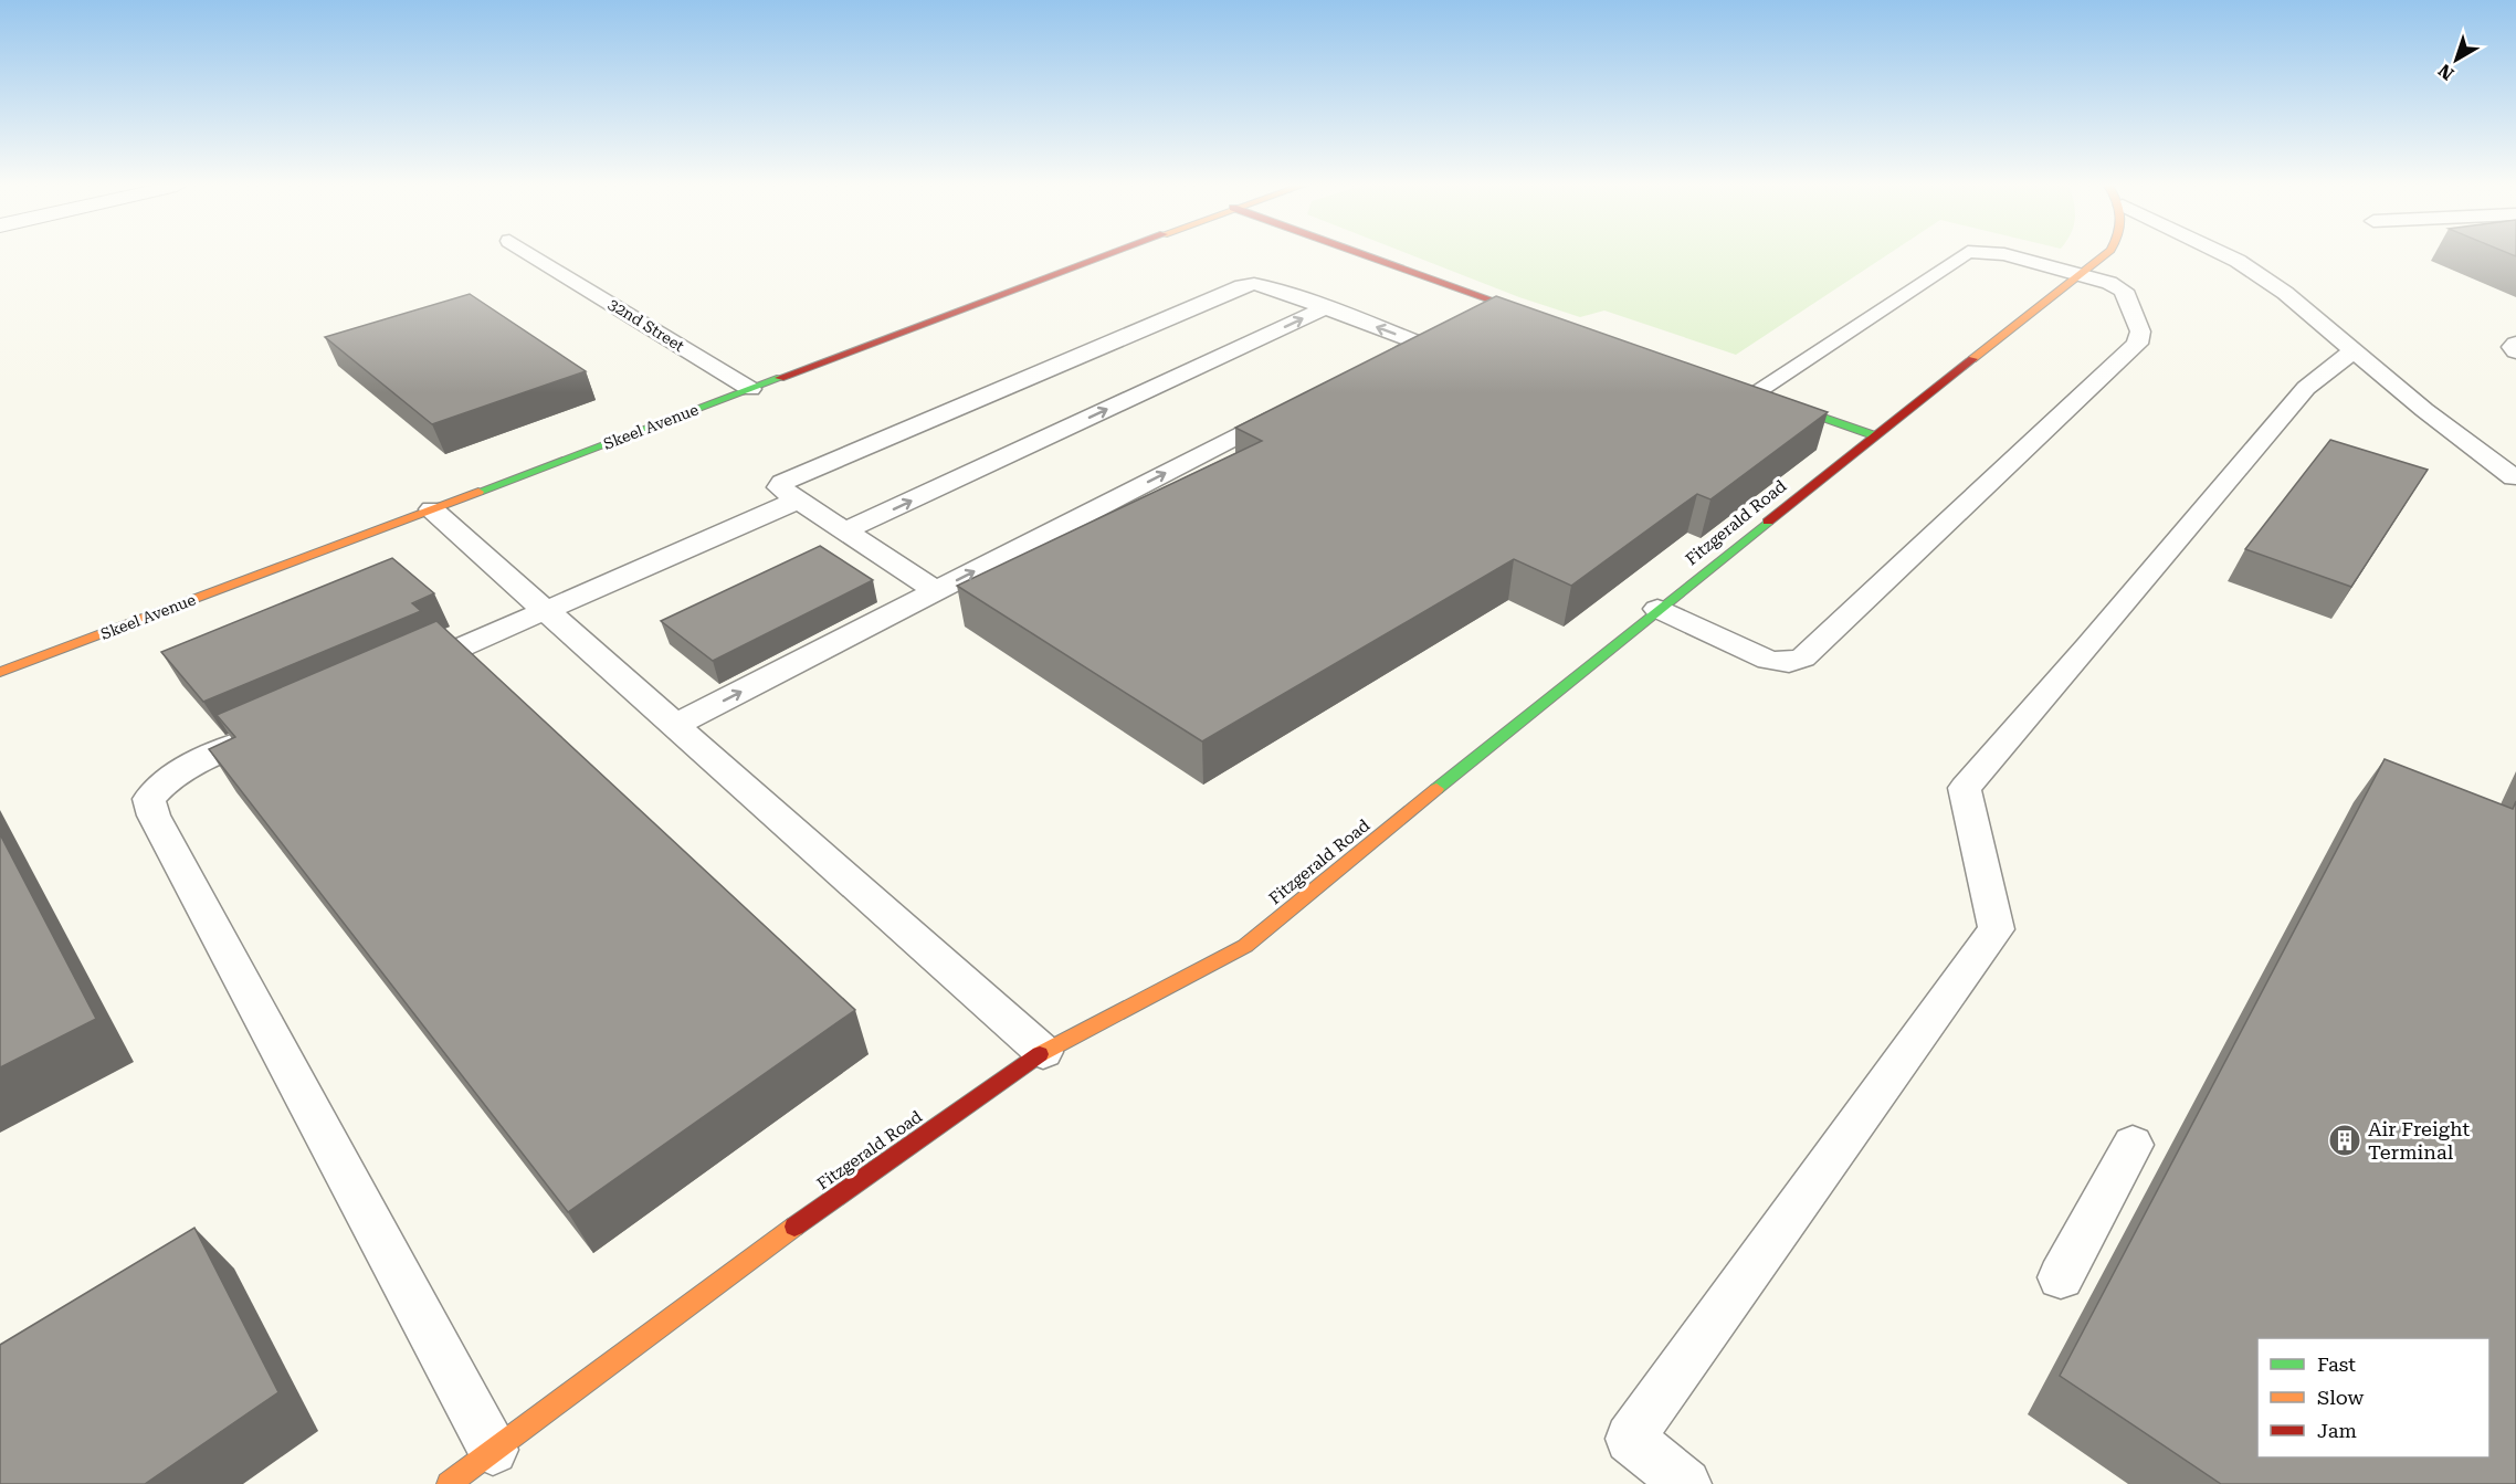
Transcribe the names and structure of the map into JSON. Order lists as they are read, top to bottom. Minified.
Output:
{"streets":{"street":["Skeel Avenue","Fitzgerald Road"],"lane":["32nd Street"]},"crossings":[["32nd Street","Skeel Avenue"]],"places":{"building":["Air Freight Terminal"]},"legend":["Fast","Slow","Jam"],"north":"bottom left"}
